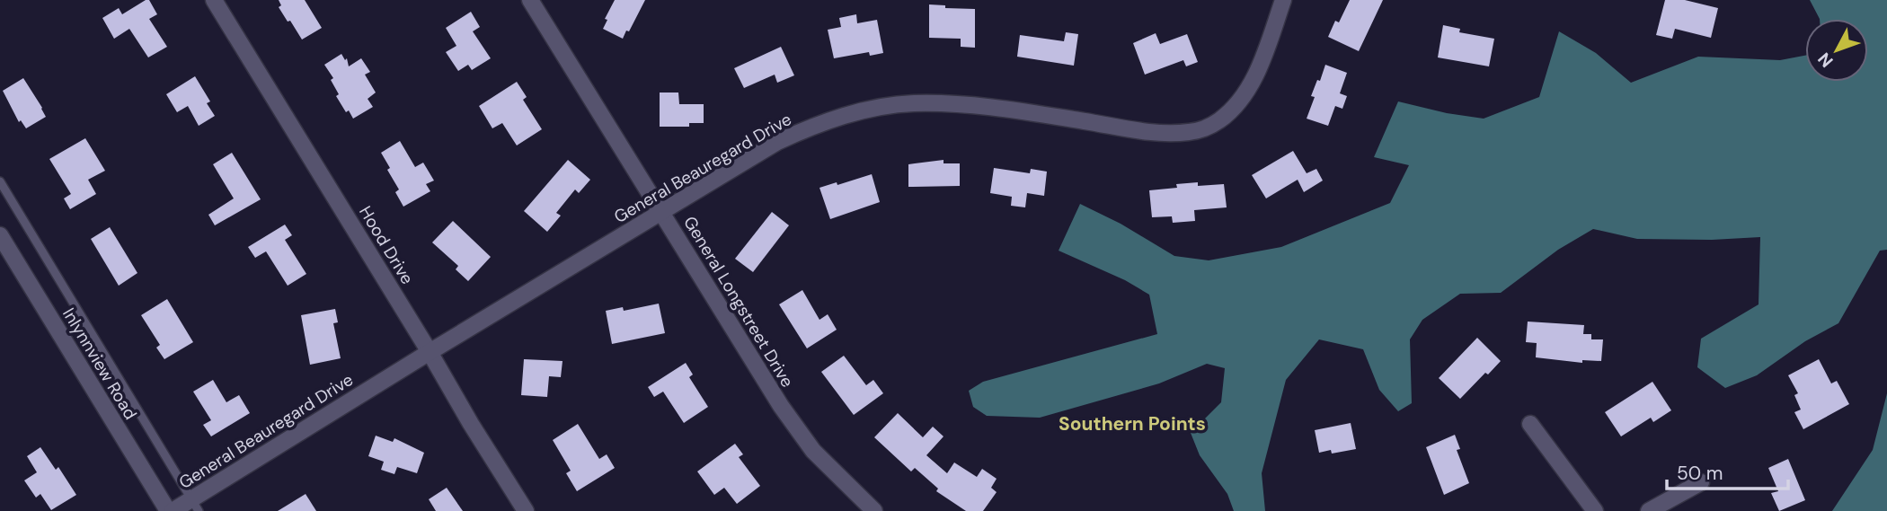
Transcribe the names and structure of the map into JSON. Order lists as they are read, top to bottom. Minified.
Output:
{"streets":{"street":["General Beauregard Drive","Hood Drive","General Longstreet Drive","Inlynnview Road"]},"crossings":[["General Beauregard Drive","Hood Drive"],["General Beauregard Drive","General Longstreet Drive"],["General Beauregard Drive","Inlynnview Road"]],"districts":["Southern Points"],"scale_bar":"50 m","north":"bottom left"}
